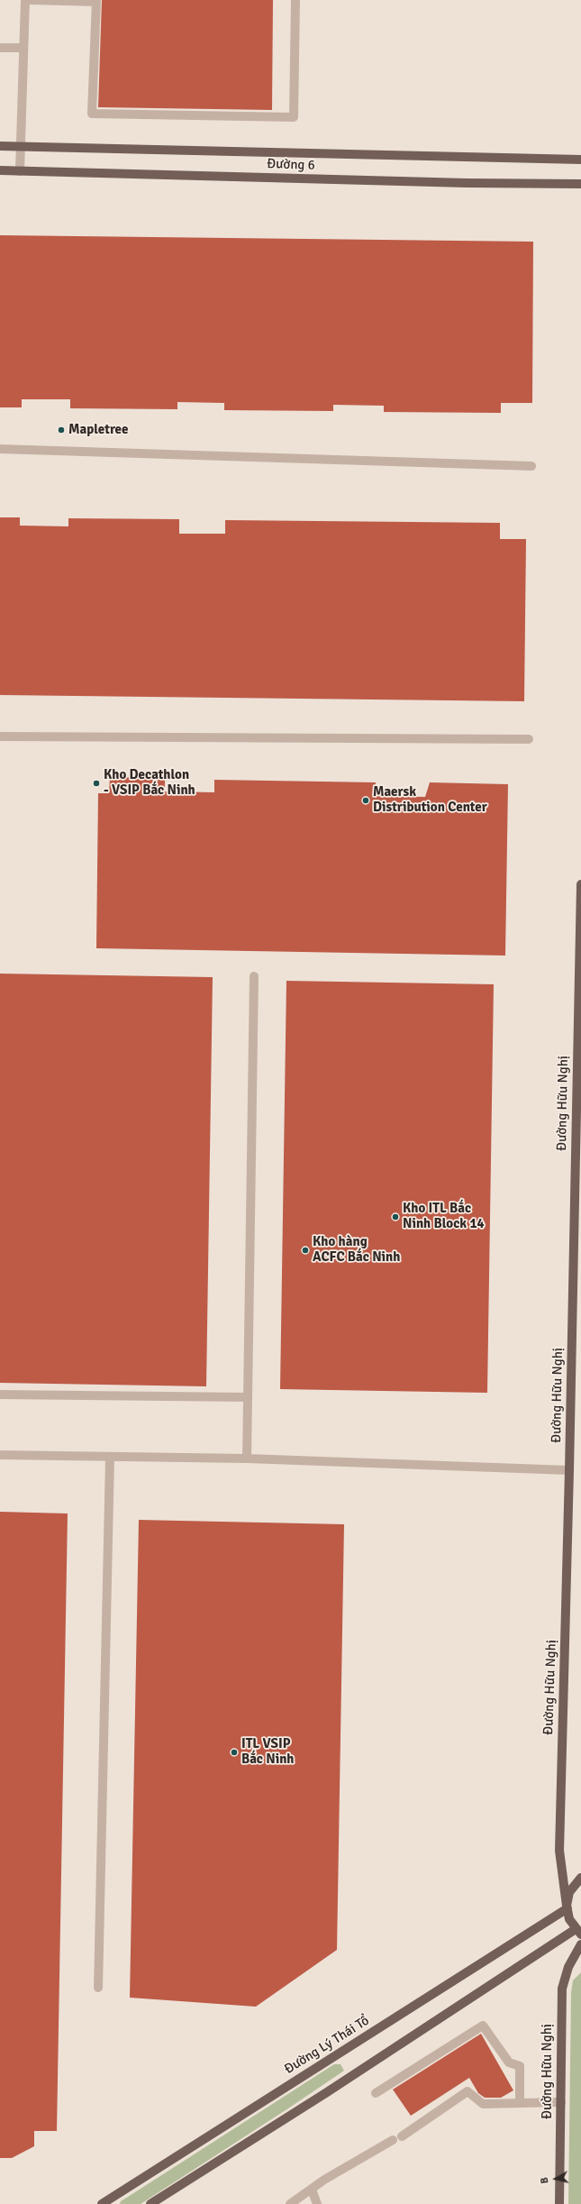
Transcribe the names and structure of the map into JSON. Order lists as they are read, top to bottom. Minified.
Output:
{"streets":{"main road":["Đường 6","Đường Hữu Nghị","Đường Lý Thái Tổ"]},"crossings":[["Đường Hữu Nghị","Đường Lý Thái Tổ"]],"places":["Mapletree","Kho Decathlon - VSIP Bắc Ninh","Maersk Distribution Center","Kho ITL Bắc Ninh Block 14","Kho hàng ACFC Bắc Ninh","ITL VSIP Bắc Ninh"],"north":"left"}
